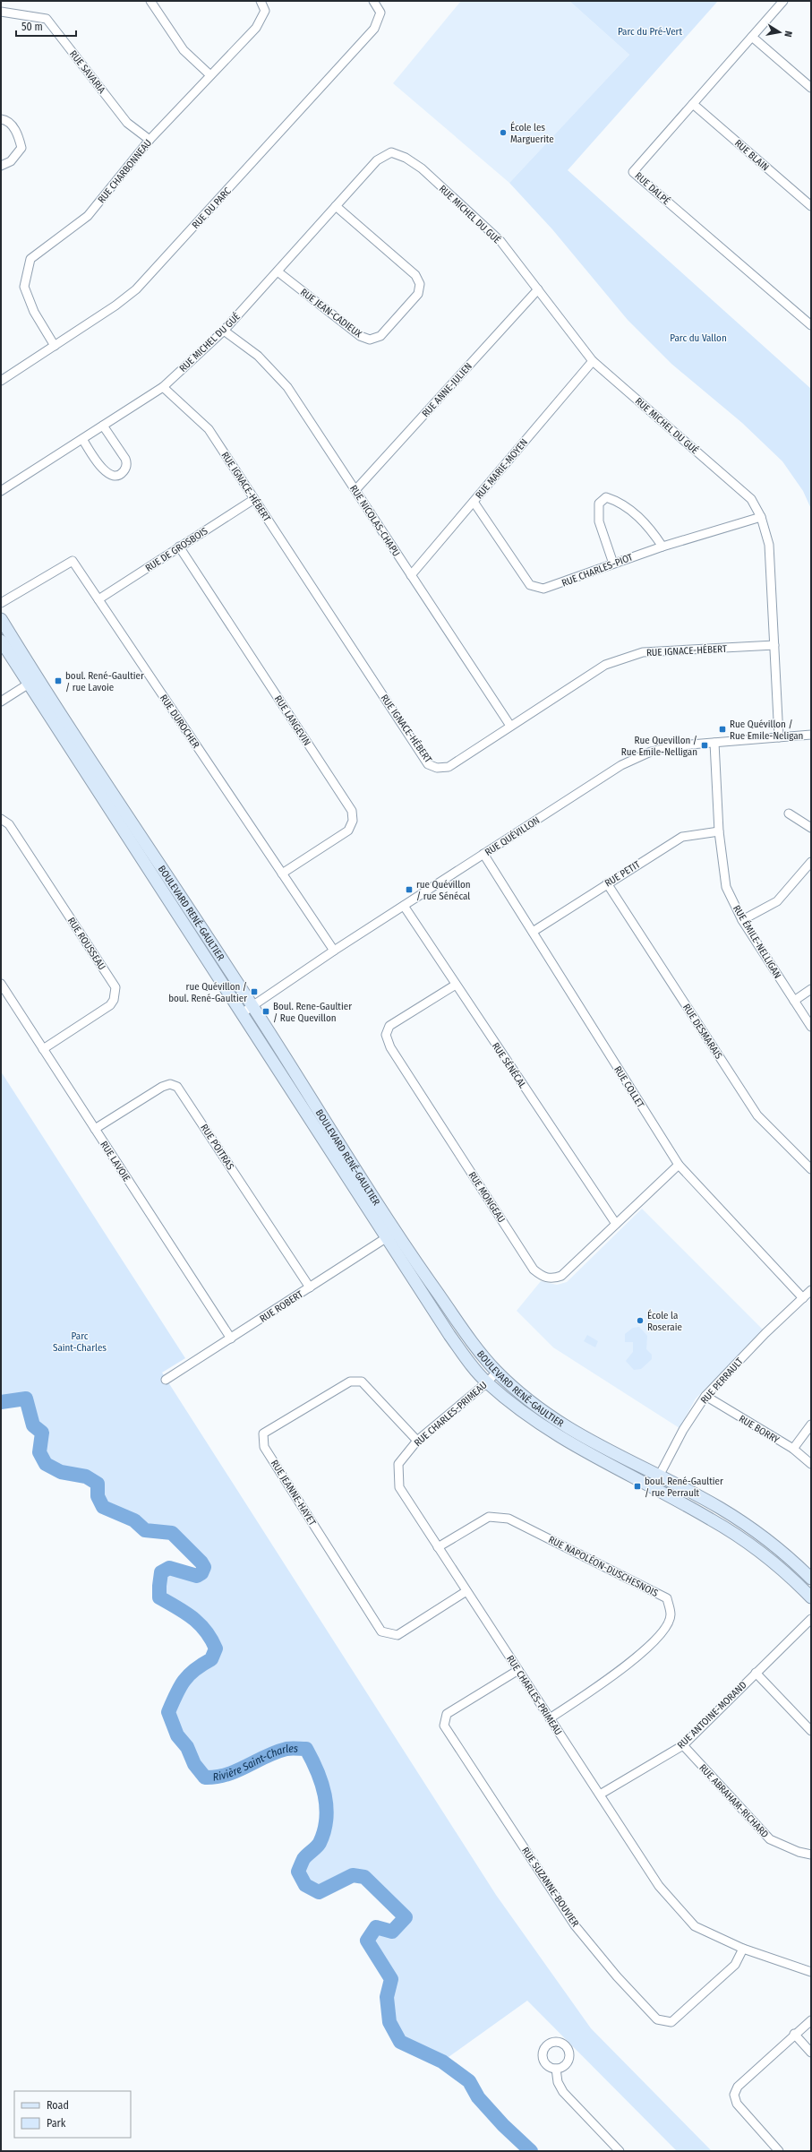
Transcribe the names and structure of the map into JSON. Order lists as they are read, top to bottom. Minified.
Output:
{"streets":{"street":["RUE SAVARIA","RUE BLAIN","RUE CHARBONNEAU","RUE DALPÉ","RUE DU PARC","RUE MICHEL DU GUÉ","RUE JEAN-CADIEUX","RUE ANNE-JULIEN","RUE MARIE-MOYEN","RUE IGNACE-HÉBERT","RUE NICOLAS-CHAPU","RUE DE GROSBOIS","RUE CHARLES-PIOT","RUE LANGEVIN","RUE DUROCHER","RUE QUÉVILLON","RUE PETIT","BOULEVARD RENÉ-GAULTIER","RUE ÉMILE-NELLIGAN","RUE ROUSSEAU","RUE DESMARAIS","RUE SÉNÉCAL","RUE COLLET","RUE POITRAS","RUE LAVOIE","RUE MONGEAU","RUE ROBERT","RUE PERRAULT","RUE CHARLES-PRIMEAU","RUE BORRY","RUE JEANNE-HAYET","RUE NAPOLÉON-DUSCHESNOIS","RUE ANTOINE-MORAND","RUE ABRAHAM-RICHARD","RUE SUZANNE-BOUVIER"]},"crossings":[["RUE SAVARIA","RUE CHARBONNEAU"],["RUE BLAIN","RUE DALPÉ"],["RUE CHARBONNEAU","RUE DU PARC"],["RUE MICHEL DU GUÉ","RUE JEAN-CADIEUX"],["RUE MICHEL DU GUÉ","RUE ANNE-JULIEN"],["RUE MICHEL DU GUÉ","RUE MARIE-MOYEN"],["RUE MICHEL DU GUÉ","RUE IGNACE-HÉBERT"],["RUE MICHEL DU GUÉ","RUE NICOLAS-CHAPU"],["RUE MICHEL DU GUÉ","RUE CHARLES-PIOT"],["RUE MICHEL DU GUÉ","RUE QUÉVILLON"],["RUE ANNE-JULIEN","RUE NICOLAS-CHAPU"],["RUE MARIE-MOYEN","RUE NICOLAS-CHAPU"],["RUE MARIE-MOYEN","RUE CHARLES-PIOT"],["RUE IGNACE-HÉBERT","RUE NICOLAS-CHAPU"],["RUE IGNACE-HÉBERT","RUE DE GROSBOIS"],["RUE DE GROSBOIS","RUE LANGEVIN"],["RUE DE GROSBOIS","RUE DUROCHER"],["RUE LANGEVIN","RUE DUROCHER"],["RUE DUROCHER","RUE QUÉVILLON"],["RUE QUÉVILLON","BOULEVARD RENÉ-GAULTIER"],["RUE QUÉVILLON","RUE ÉMILE-NELLIGAN"],["RUE QUÉVILLON","RUE SÉNÉCAL"],["RUE QUÉVILLON","RUE COLLET"],["RUE PETIT","RUE ÉMILE-NELLIGAN"],["RUE PETIT","RUE DESMARAIS"],["RUE PETIT","RUE COLLET"],["BOULEVARD RENÉ-GAULTIER","RUE ROBERT"],["BOULEVARD RENÉ-GAULTIER","RUE PERRAULT"],["BOULEVARD RENÉ-GAULTIER","RUE CHARLES-PRIMEAU"],["RUE ROUSSEAU","RUE LAVOIE"],["RUE SÉNÉCAL","RUE MONGEAU"],["RUE COLLET","RUE MONGEAU"],["RUE COLLET","RUE PERRAULT"],["RUE POITRAS","RUE LAVOIE"],["RUE POITRAS","RUE ROBERT"],["RUE LAVOIE","RUE ROBERT"],["RUE PERRAULT","RUE BORRY"],["RUE CHARLES-PRIMEAU","RUE JEANNE-HAYET"],["RUE CHARLES-PRIMEAU","RUE NAPOLÉON-DUSCHESNOIS"],["RUE CHARLES-PRIMEAU","RUE ANTOINE-MORAND"],["RUE CHARLES-PRIMEAU","RUE SUZANNE-BOUVIER"],["RUE ANTOINE-MORAND","RUE ABRAHAM-RICHARD"]],"water":["Rivière Saint-Charles"],"parks":["Parc du Pré-Vert","Parc du Vallon","Parc Saint-Charles"],"places":{"other":["École les Marguerite","École la Roseraie"],"transit":["boul. René-Gaultier / rue Lavoie","Rue Quévillon / Rue Emile-Neligan","Rue Quevillon / Rue Emile-Nelligan","rue Quévillon / rue Sénécal","rue Quévillon / boul. René-Gaultier","Boul. Rene-Gaultier / Rue Quevillon","boul. René-Gaultier / rue Perrault"]},"legend":["Road","Park"],"scale_bar":"50 m","north":"right"}
